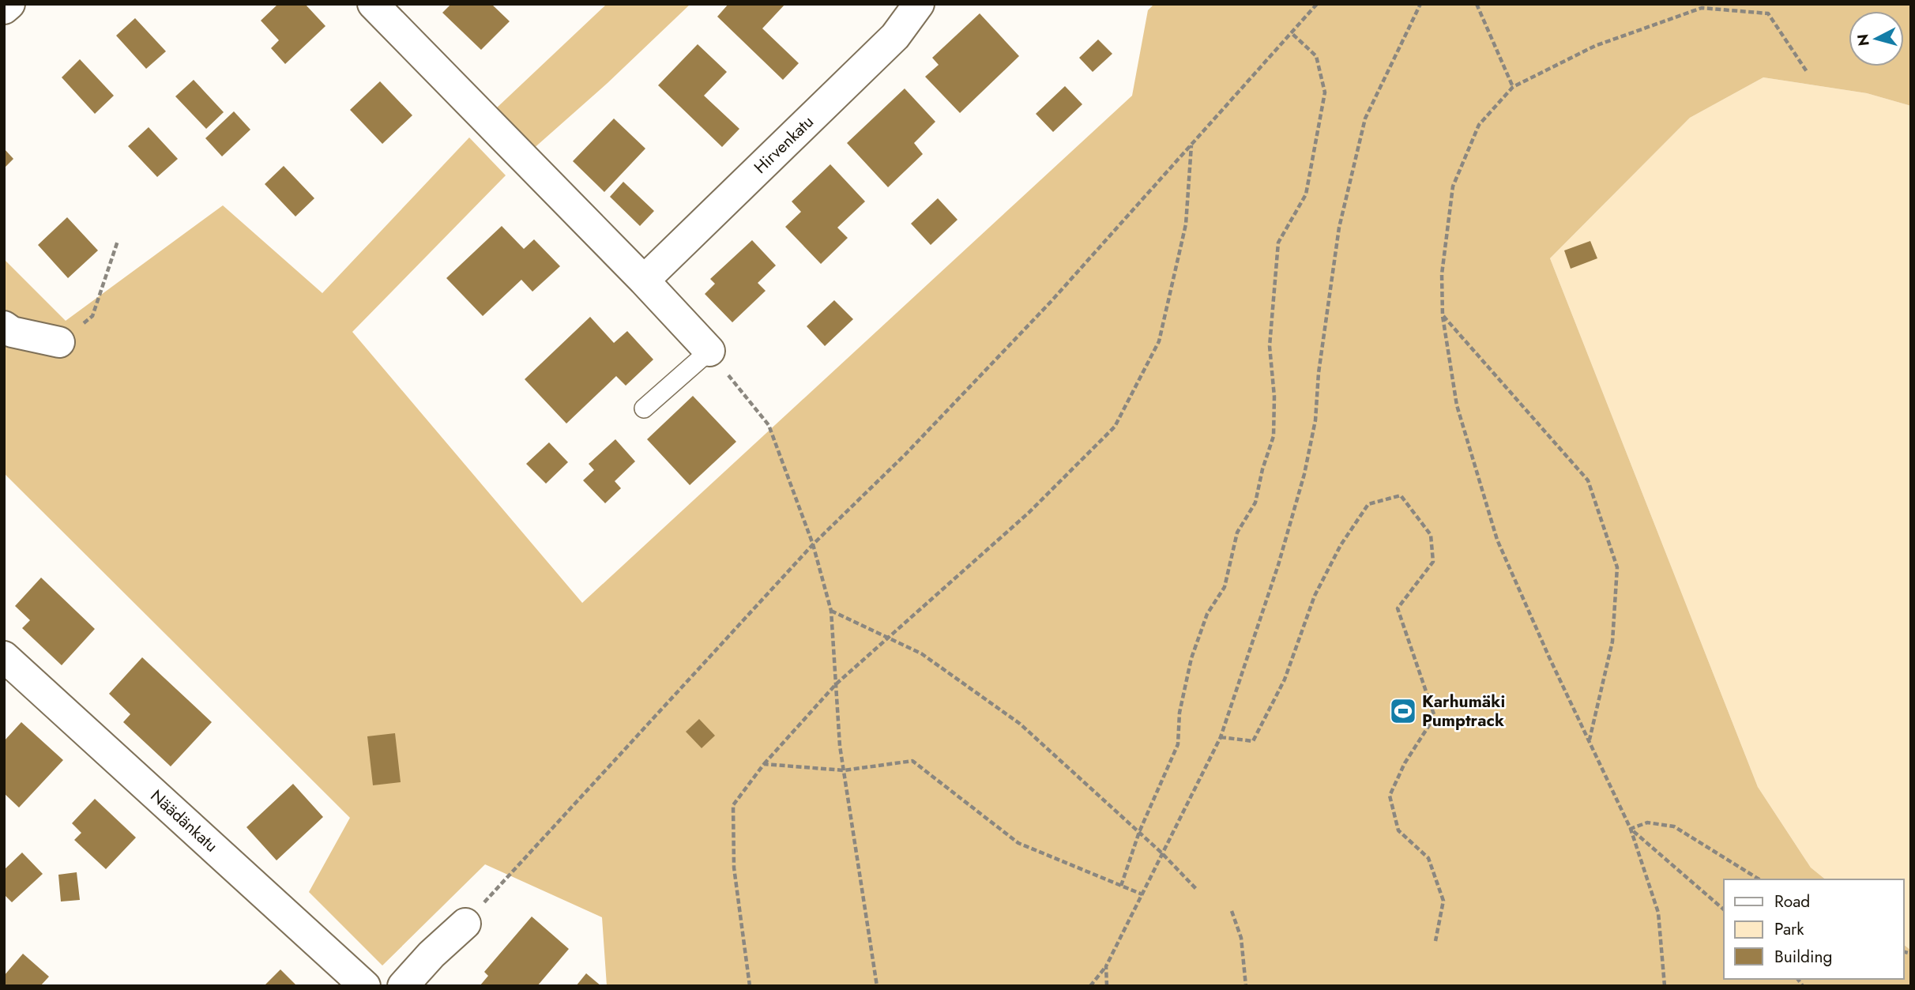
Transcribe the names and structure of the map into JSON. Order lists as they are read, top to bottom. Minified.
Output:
{"streets":{"street":["Hirvenkatu","Näädänkatu"]},"places":{"sports":["Karhumäki Pumptrack"]},"legend":["Road","Park","Building"],"north":"left"}
